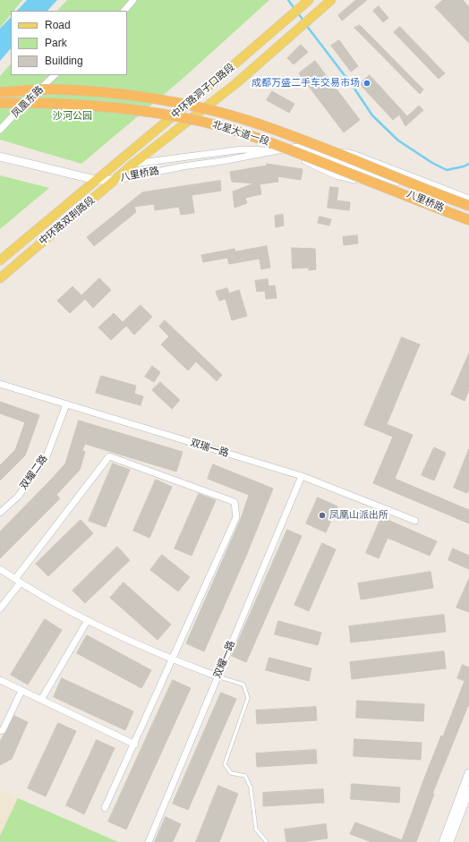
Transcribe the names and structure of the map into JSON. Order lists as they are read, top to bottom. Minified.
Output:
{"streets":{"highway":["北星大道一段"],"main road":["中环路洞子口路段","八里桥路","中环路双荆路段"],"street":["凤凰东路","双瑞一路","双耀二路","双耀一路"]},"crossings":[["中环路洞子口路段","八里桥路"],["中环路洞子口路段","中环路双荆路段"],["北星大道一段","八里桥路"],["八里桥路","中环路双荆路段"],["双瑞一路","双耀二路"],["双瑞一路","双耀一路"]],"parks":["沙河公园"],"places":["成都万盛二手车交易市场","凤凰山派出所"],"legend":["Road","Park","Building"]}
